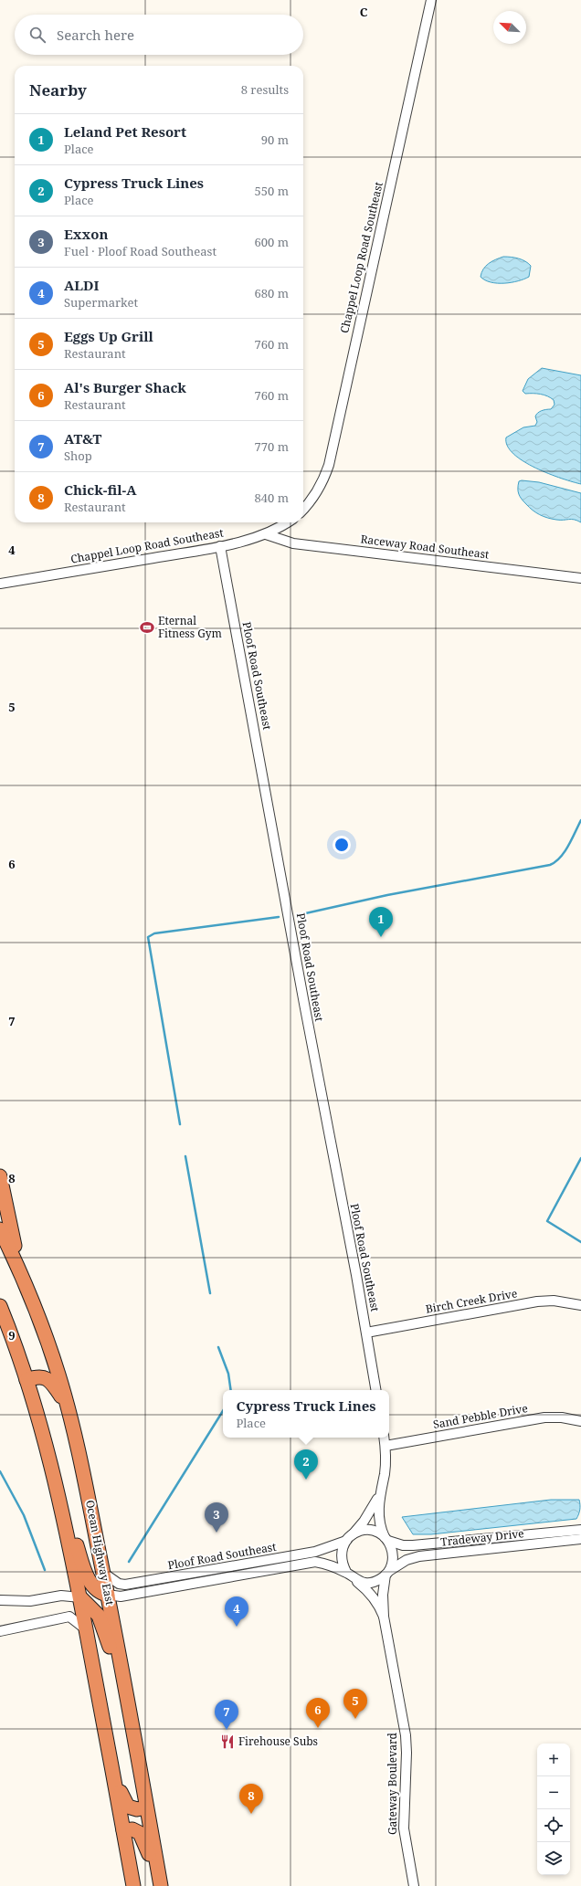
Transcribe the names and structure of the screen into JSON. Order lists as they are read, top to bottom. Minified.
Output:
{"streets":{"highway":["Ocean Highway East"],"street":["Chappel Loop Road Southeast","Raceway Road Southeast","Ploof Road Southeast","Birch Creek Drive","Sand Pebble Drive","Tradeway Drive","Gateway Boulevard"]},"crossings":[["Chappel Loop Road Southeast","Raceway Road Southeast"],["Chappel Loop Road Southeast","Ploof Road Southeast"],["Ploof Road Southeast","Birch Creek Drive"],["Ploof Road Southeast","Tradeway Drive"],["Ploof Road Southeast","Ocean Highway East"]],"places":{"sports":["Eternal Fitness Gym"],"restaurant":["Firehouse Subs"]},"north":"top left","page":{"search":"Search here","heading":["Nearby","8 results"],"list":[{"mark":"1","name":"Leland Pet Resort","note":"Place","value":"90 m"},{"mark":"2","name":"Cypress Truck Lines","note":"Place","value":"550 m"},{"mark":"3","name":"Exxon","note":"Fuel · Ploof Road Southeast","value":"600 m"},{"mark":"4","name":"ALDI","note":"Supermarket","value":"680 m"},{"mark":"5","name":"Eggs Up Grill","note":"Restaurant","value":"760 m"},{"mark":"6","name":"Al's Burger Shack","note":"Restaurant","value":"760 m"},{"mark":"7","name":"AT&T","note":"Shop","value":"770 m"},{"mark":"8","name":"Chick-fil-A","note":"Restaurant","value":"840 m"}],"pins":["1","2","3","4","5","6","7","8"],"popup":["Cypress Truck Lines","Place"],"map_buttons":["+","−"]},"grid":{"columns":["C"],"rows":["4","5","6","7","8","9"]}}
